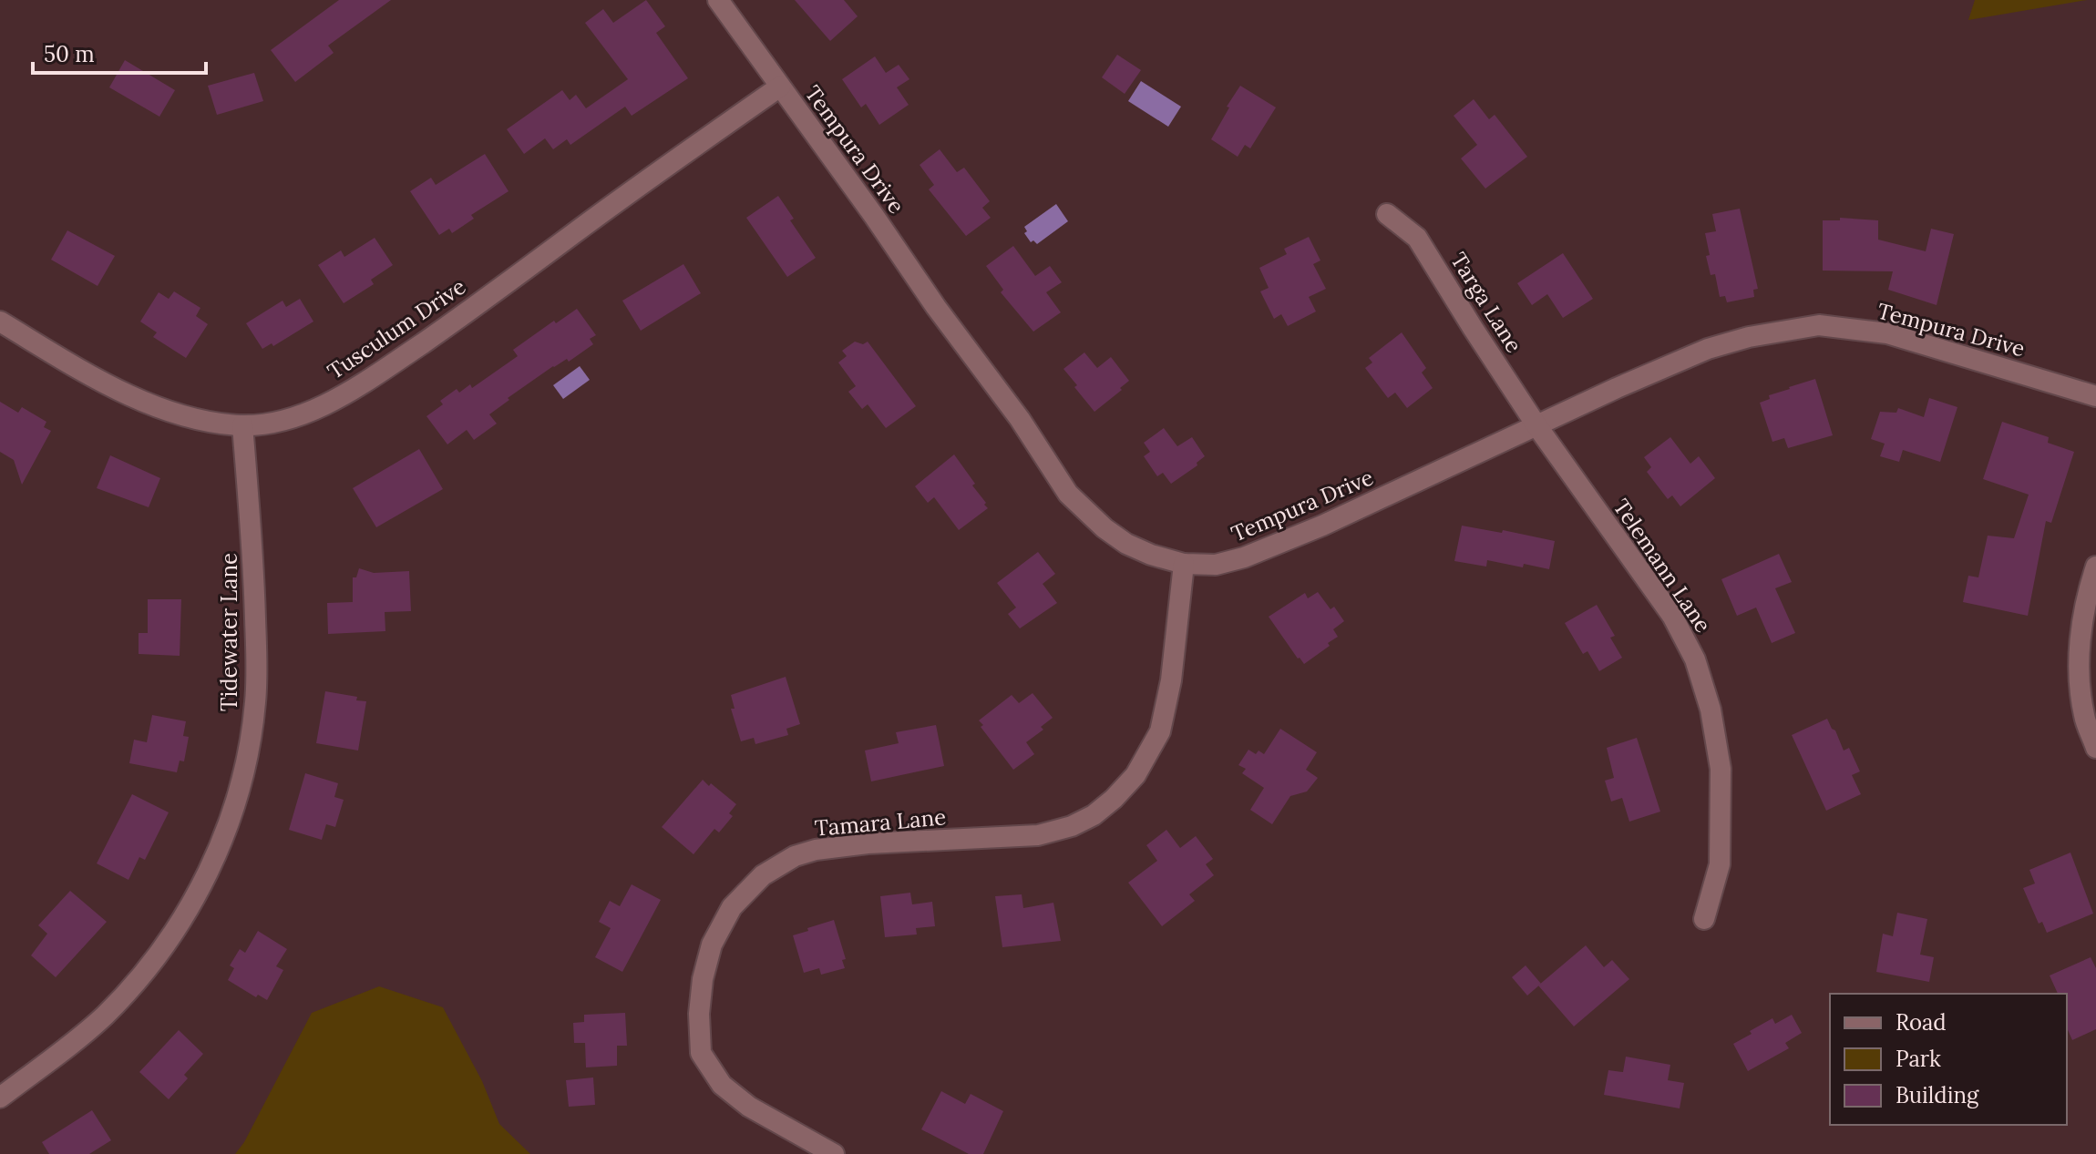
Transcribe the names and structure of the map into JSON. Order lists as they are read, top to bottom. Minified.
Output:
{"streets":{"street":["Tempura Drive","Targa Lane","Tusculum Drive","Telemann Lane","Tidewater Lane","Tamara Lane"]},"crossings":[["Tempura Drive","Targa Lane"],["Tempura Drive","Tusculum Drive"],["Tempura Drive","Telemann Lane"],["Tempura Drive","Tamara Lane"],["Targa Lane","Telemann Lane"],["Tusculum Drive","Tidewater Lane"]],"legend":["Road","Park","Building"],"scale_bar":"50 m"}
